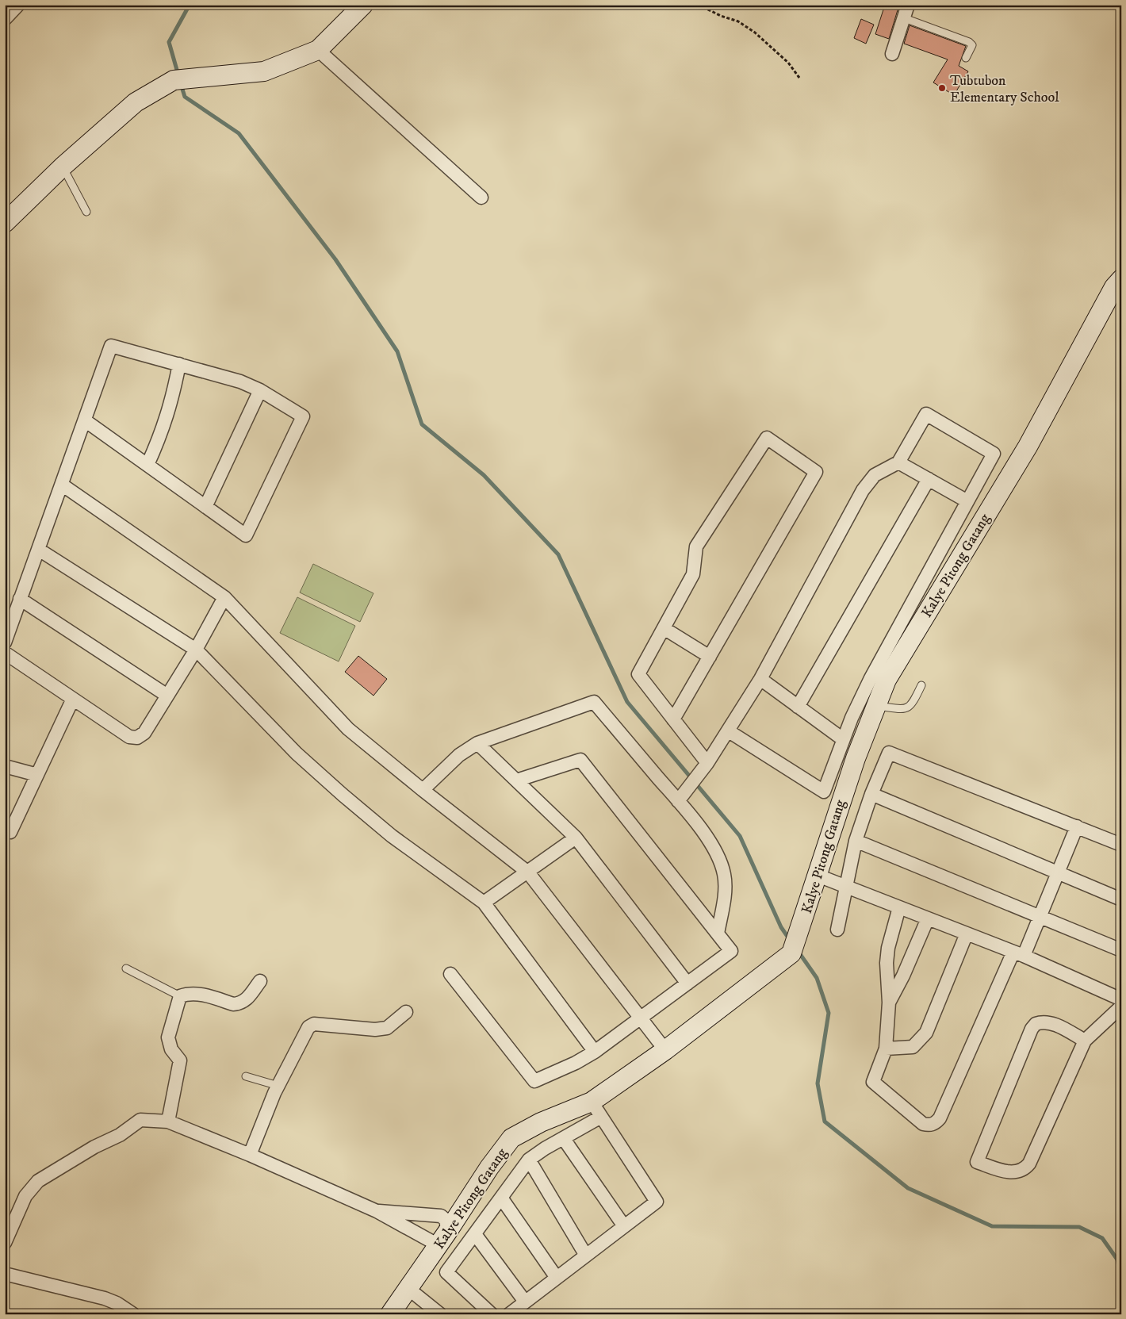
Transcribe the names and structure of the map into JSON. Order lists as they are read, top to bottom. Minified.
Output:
{"streets":{"street":["Kalye Pitong Gatang"]},"places":["Tubtubon Elementary School"]}
